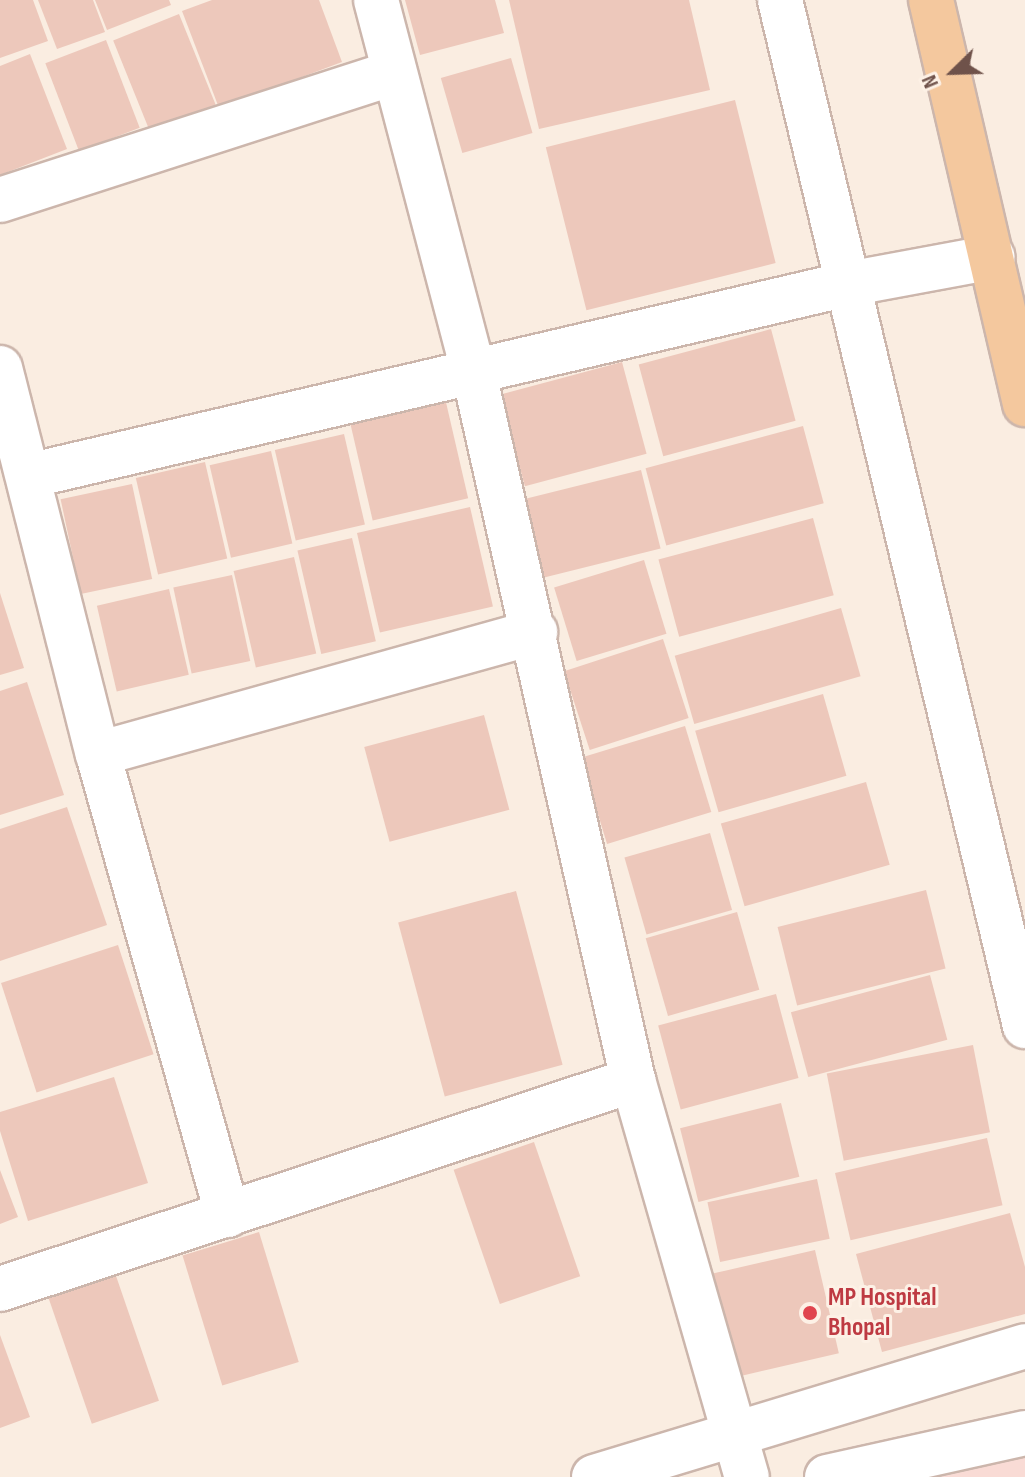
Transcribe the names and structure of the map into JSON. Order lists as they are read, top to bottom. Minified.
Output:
{"places":["MP Hospital Bhopal"],"north":"bottom left"}
